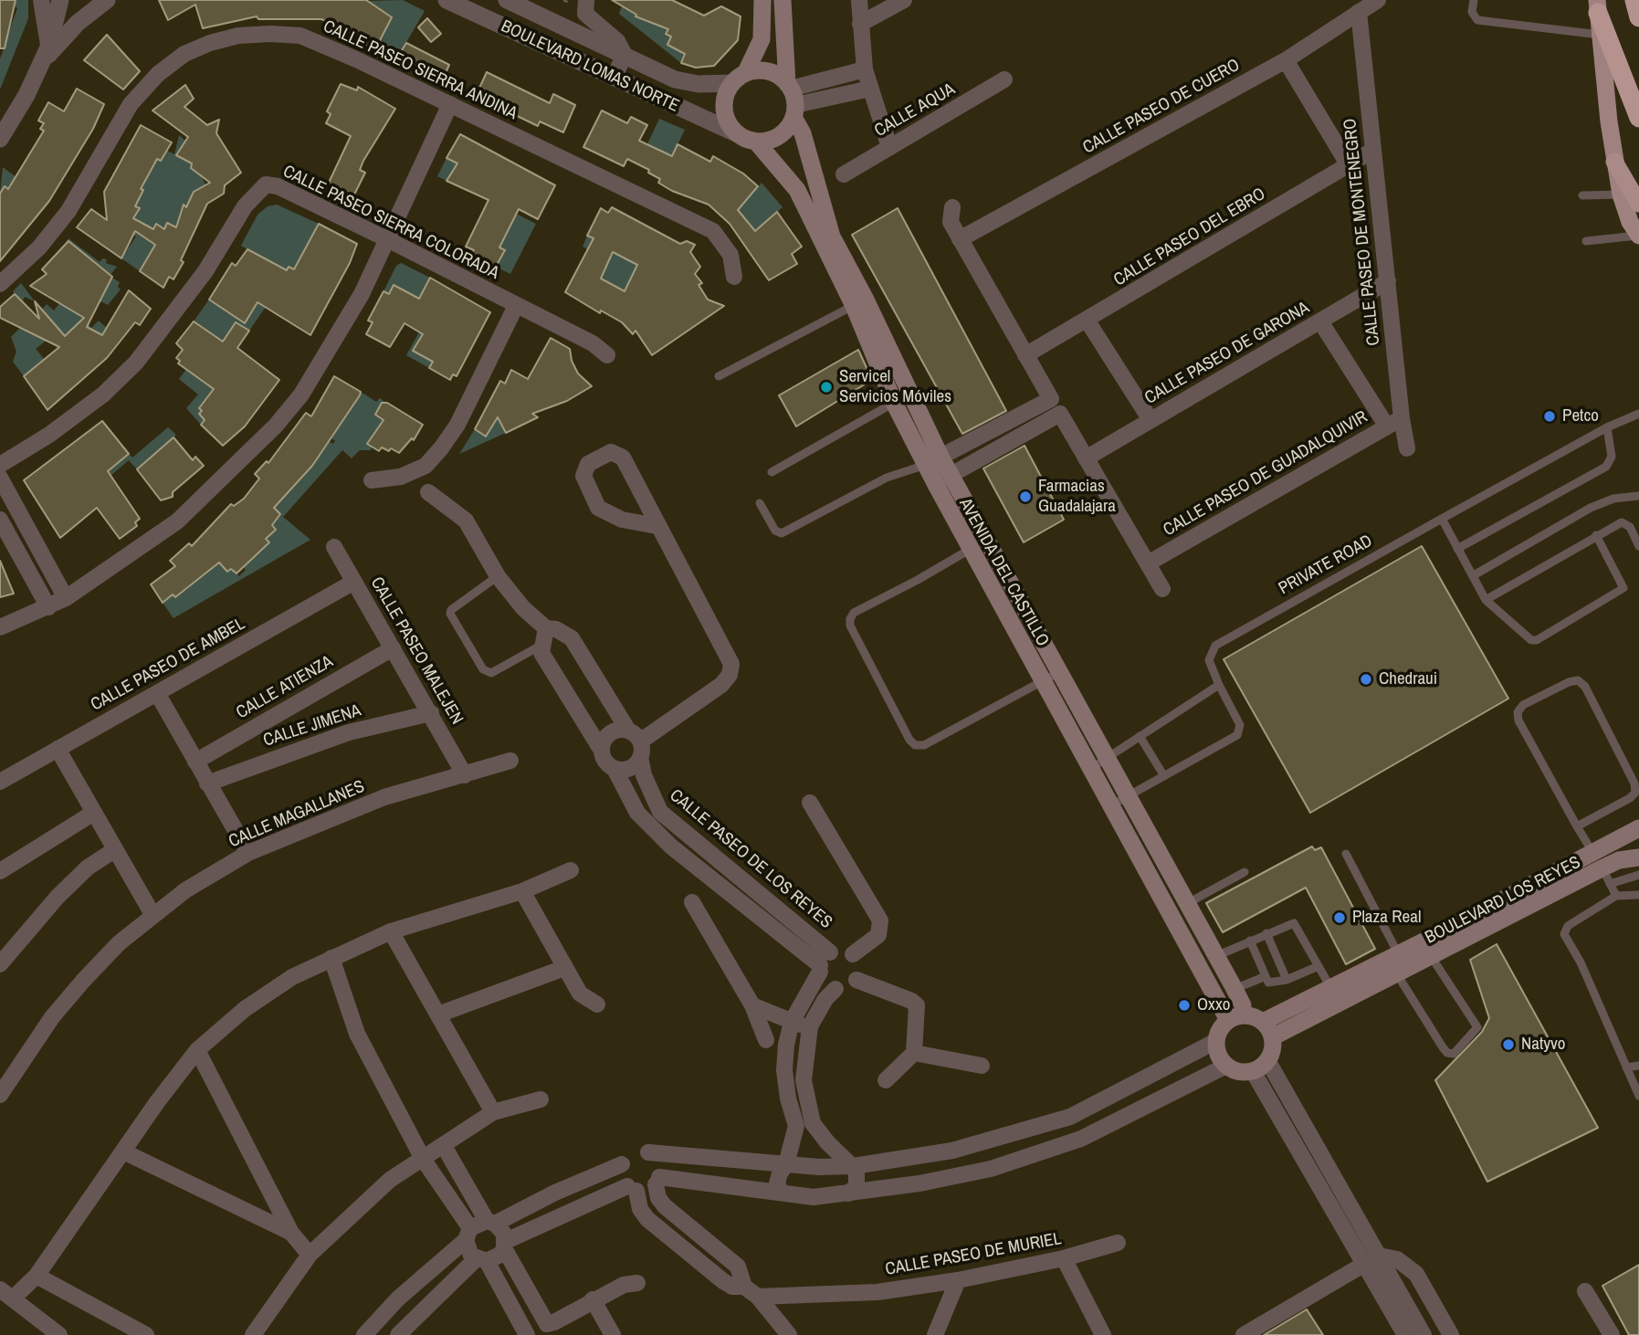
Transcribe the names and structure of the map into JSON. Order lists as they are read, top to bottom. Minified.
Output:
{"streets":{"main road":["AVENIDA DEL CASTILLO","BOULEVARD LOS REYES"],"street":["BOULEVARD LOMAS NORTE","CALLE PASEO SIERRA ANDINA","CALLE PASEO DE CUERO","CALLE AQUA","CALLE PASEO SIERRA COLORADA","CALLE PASEO DE MONTENEGRO","CALLE PASEO DEL EBRO","CALLE PASEO DE GARONA","CALLE PASEO DE GUADALQUIVIR","CALLE PASEO MALEJEN","CALLE PASEO DE AMBEL","CALLE ATIENZA","CALLE JIMENA","CALLE MAGALLANES","CALLE PASEO DE LOS REYES","CALLE PASEO DE MURIEL"],"lane":["PRIVATE ROAD"]},"crossings":[["BOULEVARD LOMAS NORTE","AVENIDA DEL CASTILLO"],["CALLE PASEO DE CUERO","CALLE PASEO DE MONTENEGRO"],["CALLE PASEO DE MONTENEGRO","CALLE PASEO DEL EBRO"],["CALLE PASEO DE MONTENEGRO","CALLE PASEO DE GARONA"],["CALLE PASEO DE MONTENEGRO","CALLE PASEO DE GUADALQUIVIR"],["PRIVATE ROAD","AVENIDA DEL CASTILLO"],["AVENIDA DEL CASTILLO","BOULEVARD LOS REYES"],["CALLE PASEO MALEJEN","CALLE PASEO DE AMBEL"],["CALLE PASEO MALEJEN","CALLE ATIENZA"],["CALLE PASEO MALEJEN","CALLE JIMENA"],["CALLE PASEO MALEJEN","CALLE MAGALLANES"]],"places":["Servicel Servicios Móviles","Petco","Farmacias Guadalajara","Chedraui","Plaza Real","Oxxo","Natyvo"]}
